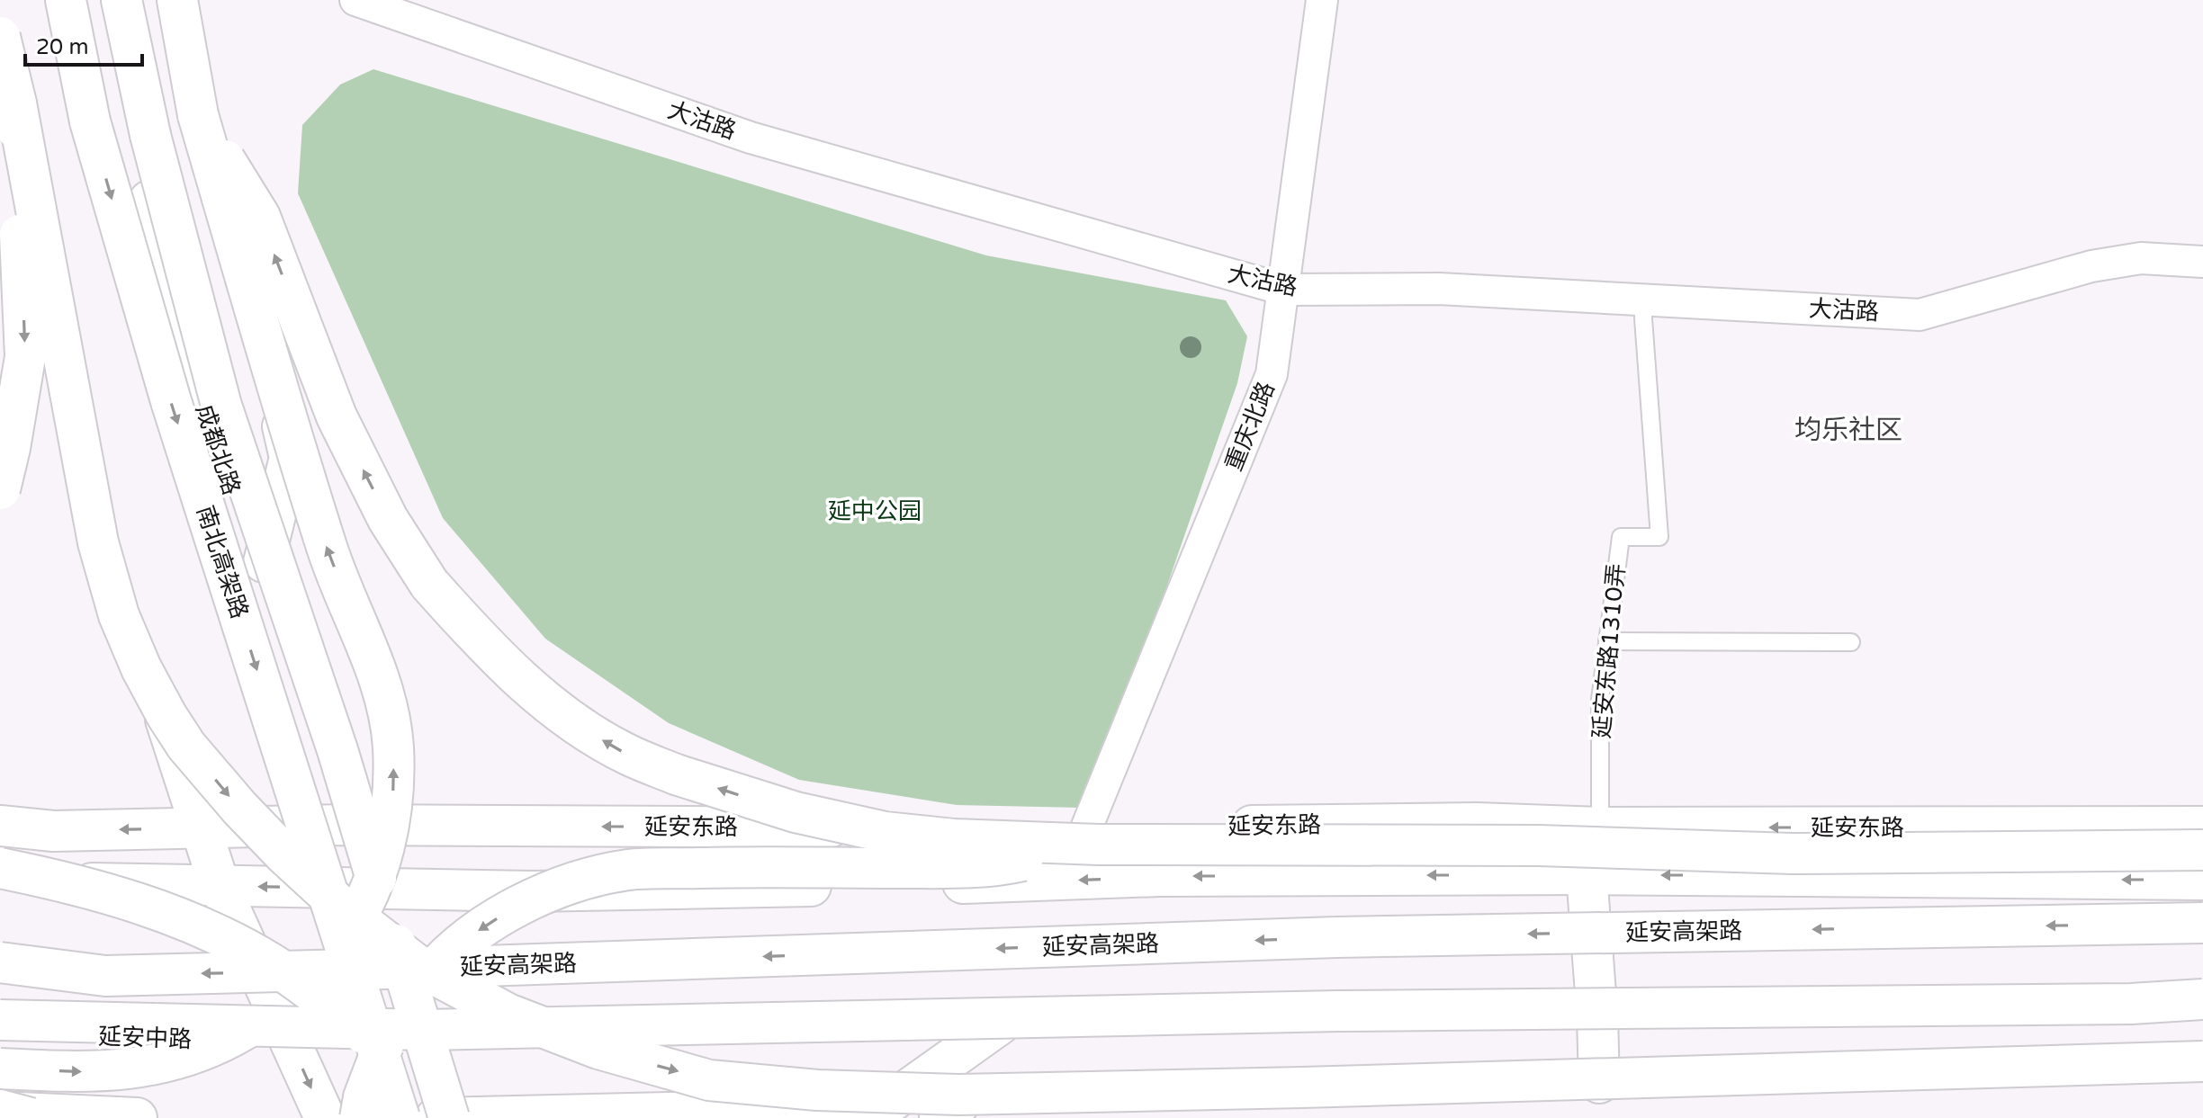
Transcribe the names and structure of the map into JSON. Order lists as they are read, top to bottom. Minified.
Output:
{"streets":{"main road":["成都北路","南北高架路","延安东路","延安高架路","延安中路"],"street":["大沽路","重庆北路"],"lane":["延安东路1310弄"]},"crossings":[["大沽路","重庆北路"],["大沽路","延安东路1310弄"],["重庆北路","延安东路"],["成都北路","南北高架路"],["成都北路","延安东路"],["成都北路","延安中路"],["延安东路1310弄","延安东路"]],"districts":["均乐社区"],"parks":["延中公园"],"scale_bar":"20 m"}
